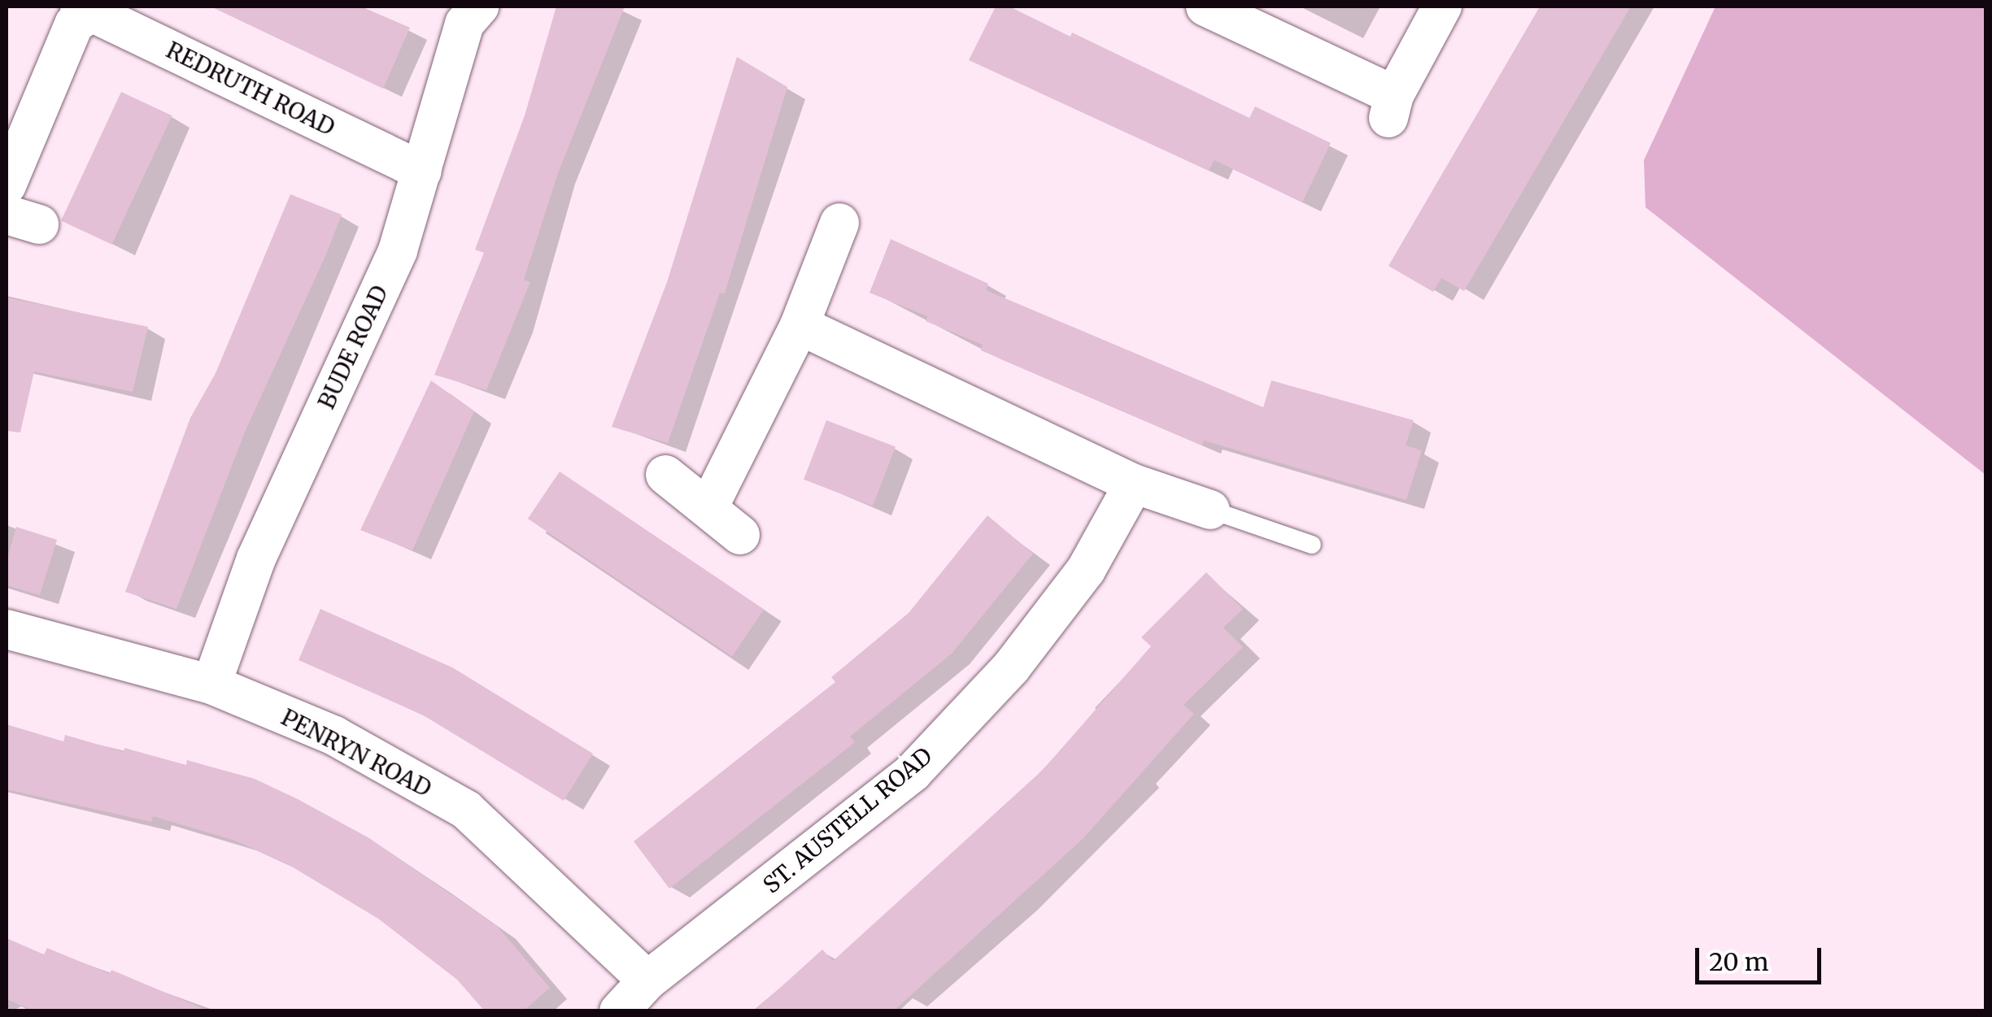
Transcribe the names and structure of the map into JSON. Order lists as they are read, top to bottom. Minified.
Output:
{"streets":{"street":["REDRUTH ROAD","BUDE ROAD","PENRYN ROAD","ST. AUSTELL ROAD"]},"crossings":[["REDRUTH ROAD","BUDE ROAD"],["BUDE ROAD","PENRYN ROAD"],["PENRYN ROAD","ST. AUSTELL ROAD"]],"scale_bar":"20 m"}
